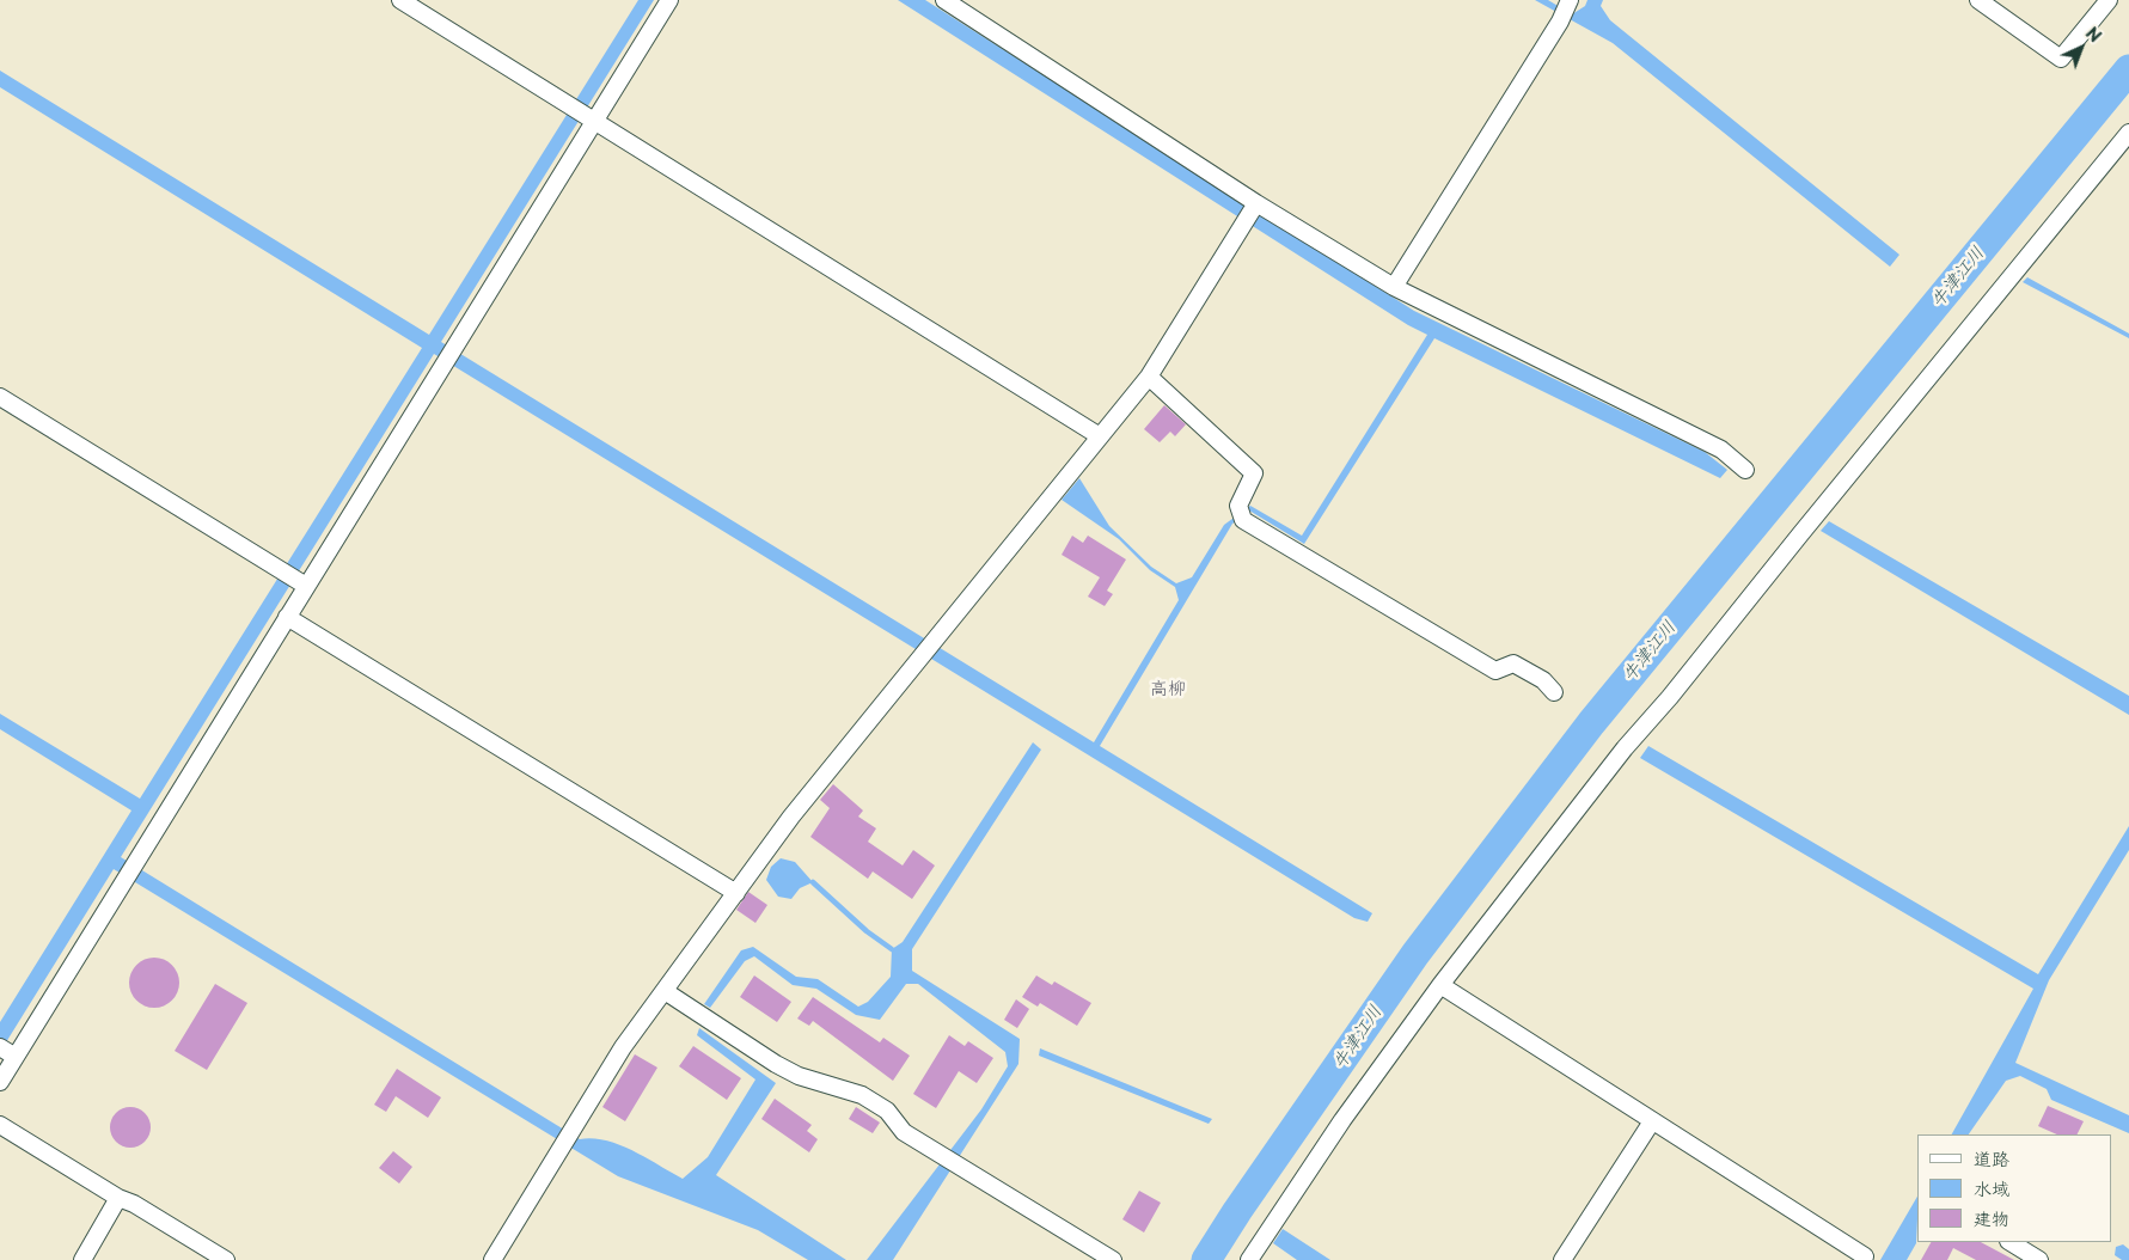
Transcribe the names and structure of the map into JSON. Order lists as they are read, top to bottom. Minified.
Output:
{"districts":["高柳"],"water":["牛津江川"],"legend":["道路","水域","建物"],"north":"top right"}
